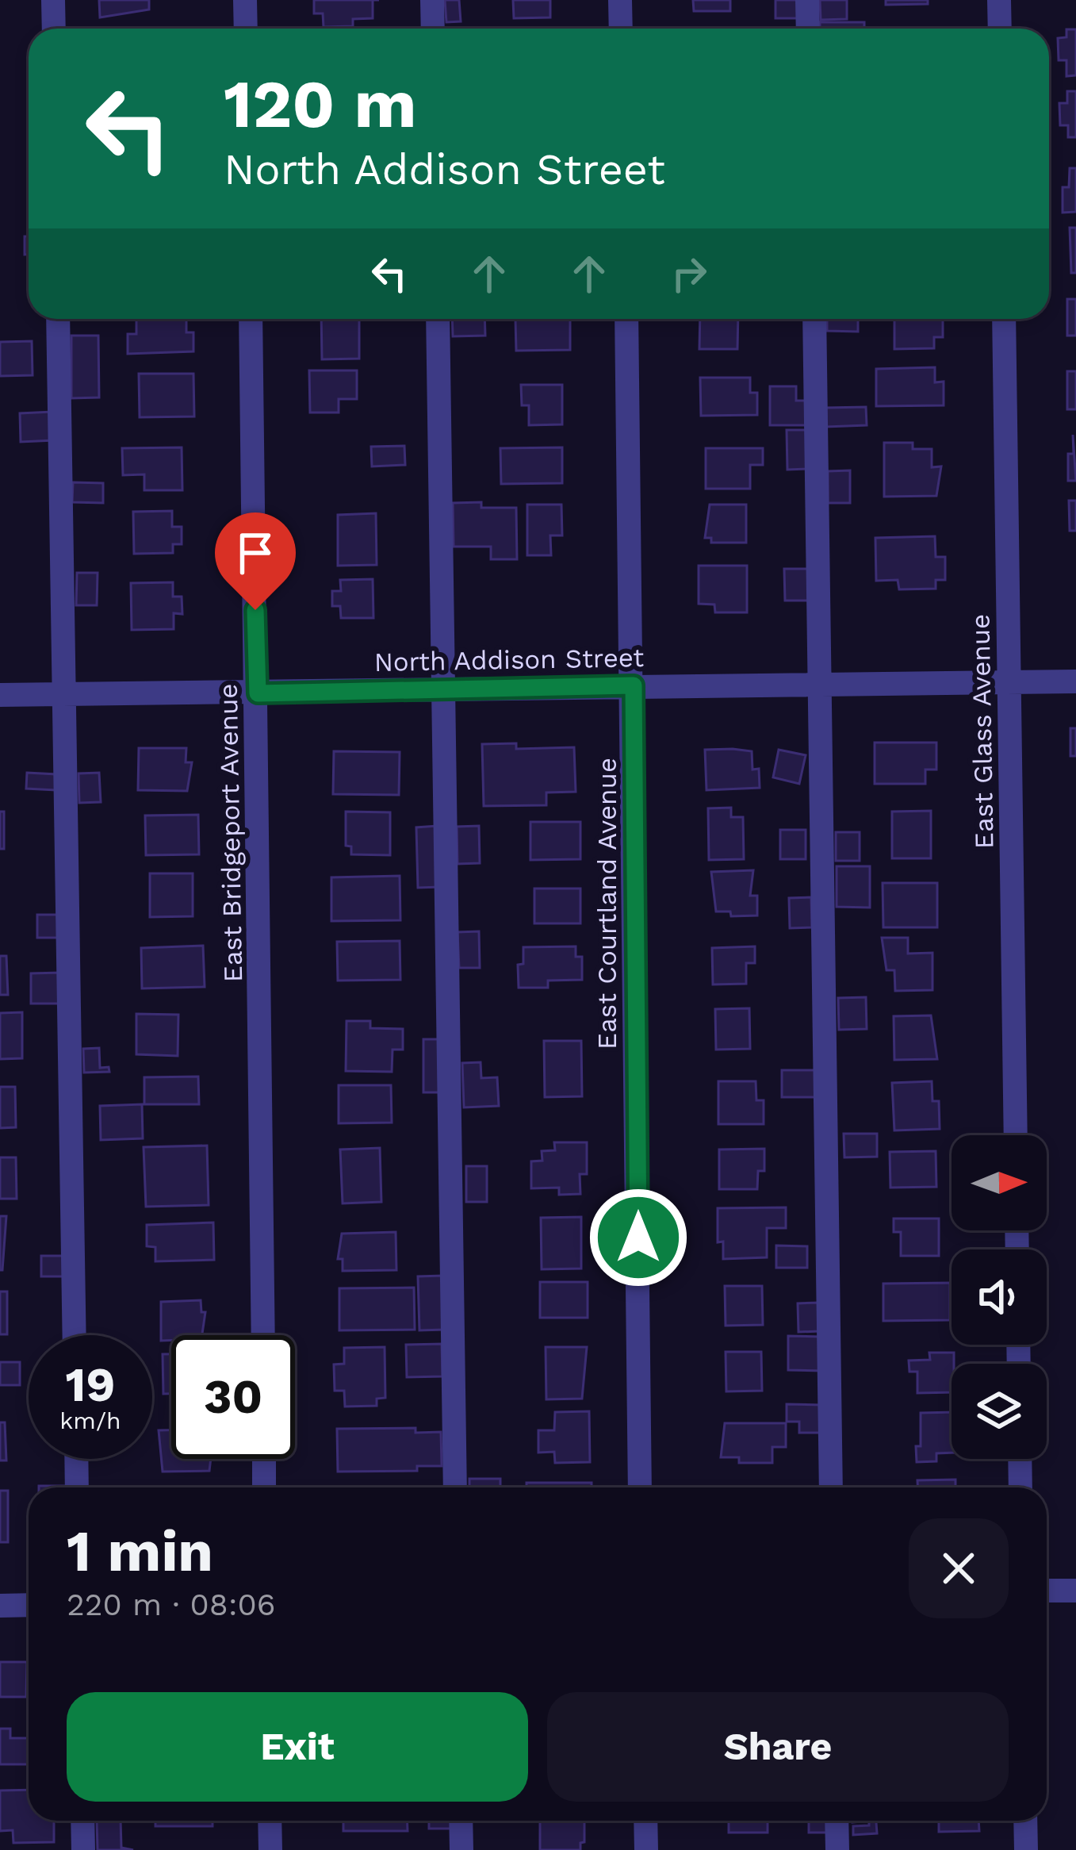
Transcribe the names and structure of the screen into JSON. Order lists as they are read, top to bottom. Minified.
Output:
{"streets":{"street":["North Addison Street","East Glass Avenue","East Bridgeport Avenue","East Courtland Avenue"]},"crossings":[["North Addison Street","East Glass Avenue"],["North Addison Street","East Bridgeport Avenue"],["North Addison Street","East Courtland Avenue"]],"north":"right","page":{"turn":["120 m","North Addison Street"],"speed":"19 km/h","limit":"30","heading":["1 min","220 m · 08:06"],"buttons":["Exit","Share"]}}
